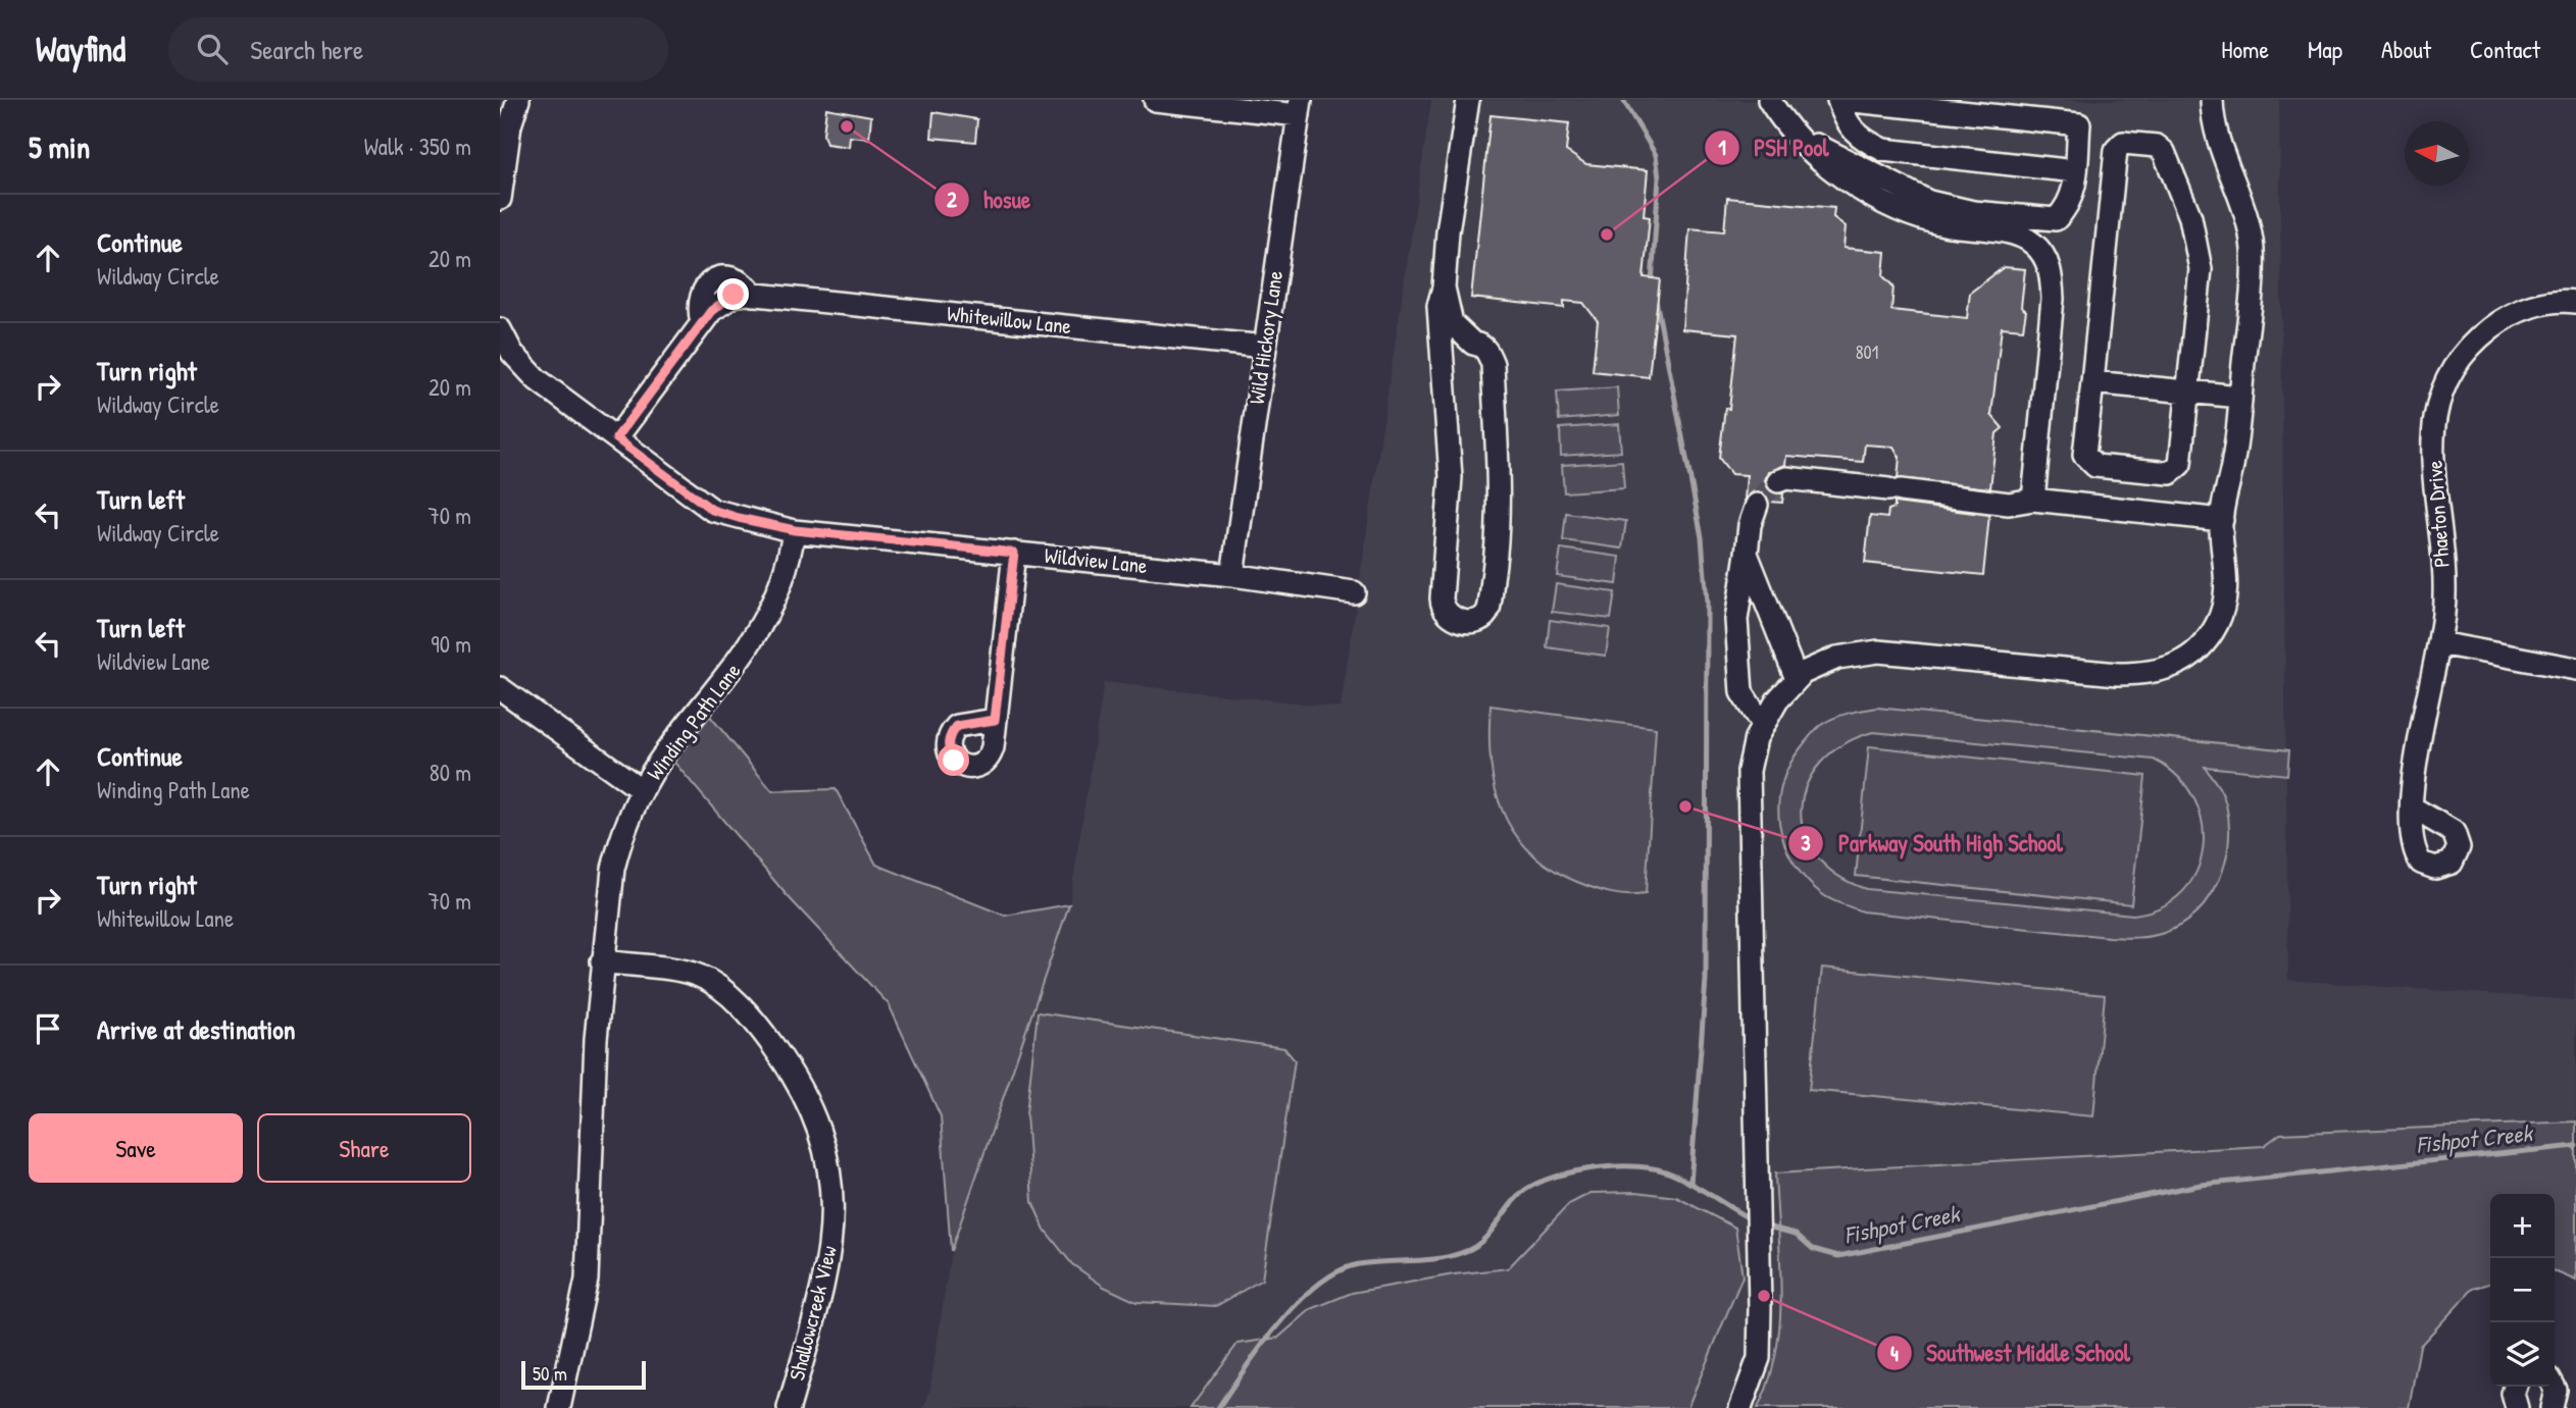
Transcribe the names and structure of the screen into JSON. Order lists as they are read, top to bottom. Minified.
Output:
{"streets":{"street":["Whitewillow Lane","Wild Hickory Lane","Phaeton Drive","Wildview Lane","Winding Path Lane","Shallowcreek View"]},"crossings":[["Whitewillow Lane","Wild Hickory Lane"],["Wild Hickory Lane","Wildview Lane"],["Wildview Lane","Winding Path Lane"],["Winding Path Lane","Shallowcreek View"]],"water":["Fishpot Creek"],"places":["hosue","PSH Pool","Parkway South High School","Southwest Middle School"],"house_numbers":["801"],"scale_bar":"50 m","north":"left","page":{"header":"Wayfind","search":"Search here","nav":["Home","Map","About","Contact"],"heading":["5 min","Walk · 350 m"],"list":[["Continue","Wildway Circle","20 m"],["Turn right","Wildway Circle","20 m"],["Turn left","Wildway Circle","70 m"],["Turn left","Wildview Lane","90 m"],["Continue","Winding Path Lane","80 m"],["Turn right","Whitewillow Lane","70 m"],"Arrive at destination"],"buttons":["Save","Share"],"map_buttons":["+","−"],"scale":"50 m"}}
